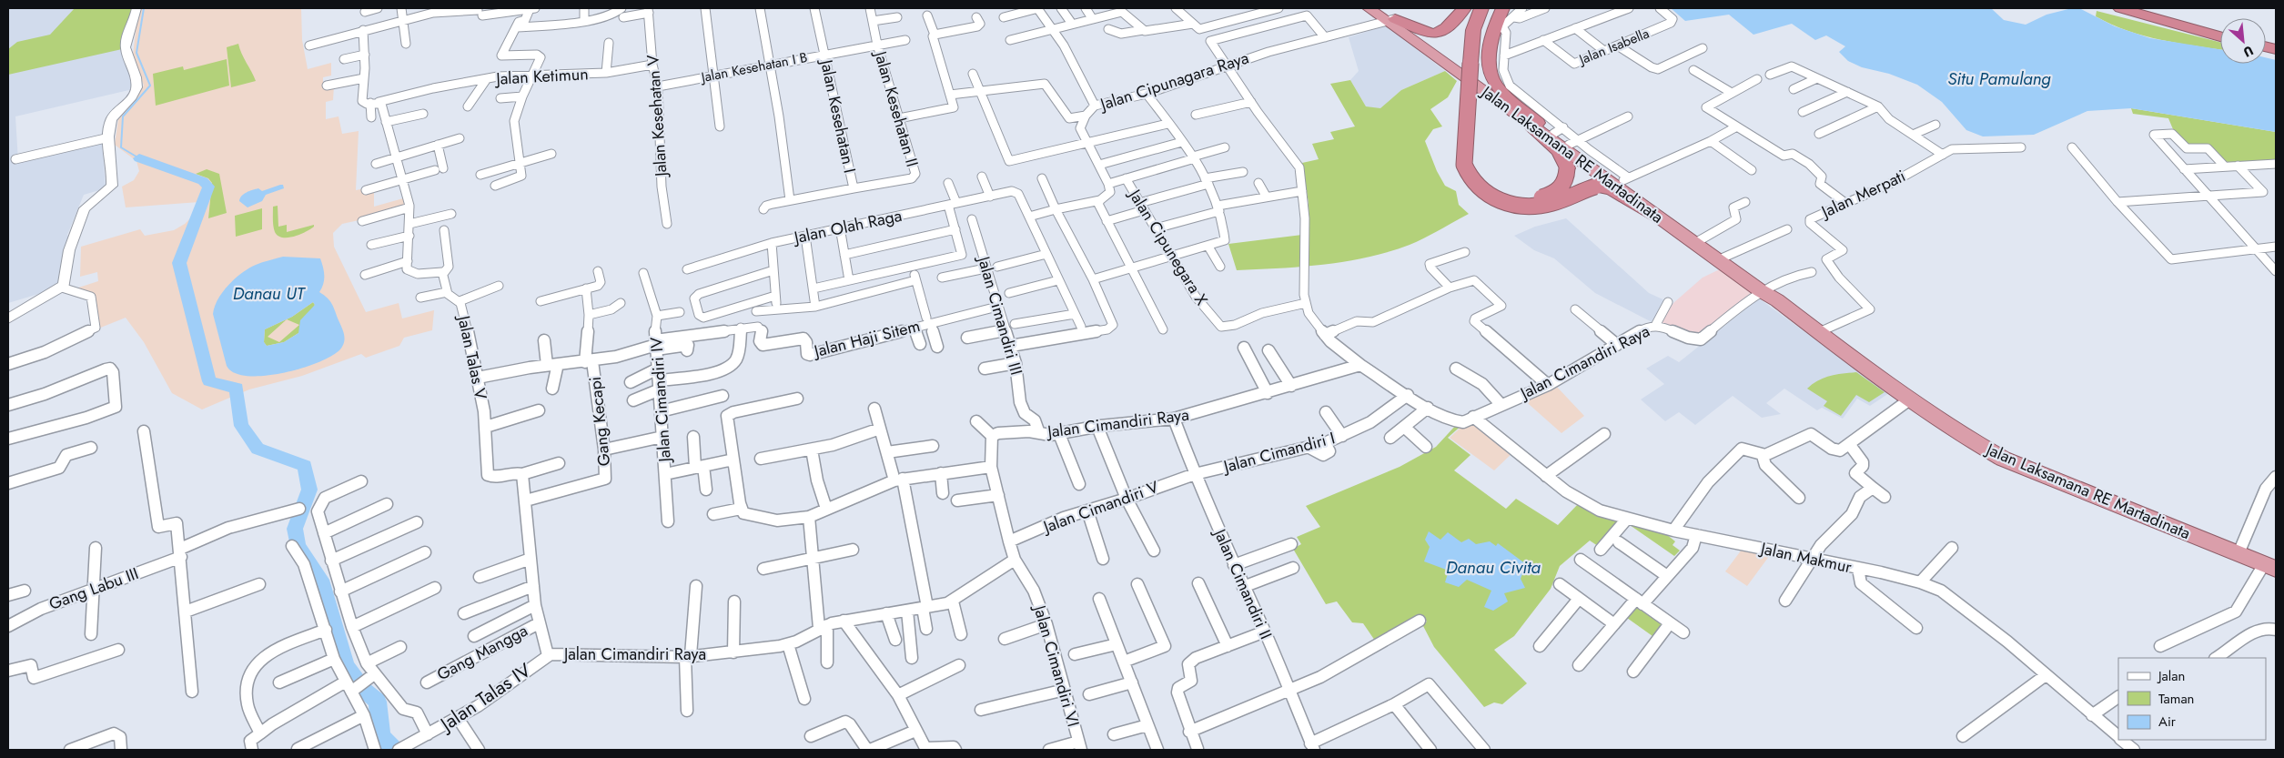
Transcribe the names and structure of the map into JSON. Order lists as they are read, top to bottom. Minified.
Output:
{"streets":{"highway":["Jalan Laksamana RE Martadinata"],"street":["Jalan Isabella","Jalan Kesehatan I B","Jalan Ketimun","Jalan Cipunagara Raya","Jalan Kesehatan II","Jalan Kesehatan V","Jalan Kesehatan I","Jalan Merpati","Jalan Olah Raga","Jalan Cipunegara X","Jalan Cimandiri III","Jalan Haji Sitem","Jalan Talas V","Jalan Cimandiri Raya","Jalan Cimandiri IV","Gang Kecapi","Jalan Cimandiri I","Jalan Cimandiri V","Jalan Makmur","Jalan Cimandiri II","Gang Labu III","Gang Mangga","Jalan Cimandiri VI","Jalan Talas IV"]},"crossings":[["Jalan Kesehatan I B","Jalan Kesehatan II"],["Jalan Kesehatan I B","Jalan Kesehatan V"],["Jalan Kesehatan I B","Jalan Kesehatan I"],["Jalan Ketimun","Jalan Kesehatan V"],["Jalan Cipunagara Raya","Jalan Laksamana RE Martadinata"],["Jalan Kesehatan II","Jalan Kesehatan I"],["Jalan Laksamana RE Martadinata","Jalan Merpati"],["Jalan Laksamana RE Martadinata","Jalan Cimandiri Raya"],["Jalan Cimandiri III","Jalan Haji Sitem"],["Jalan Cimandiri III","Jalan Cimandiri Raya"],["Jalan Haji Sitem","Jalan Talas V"],["Jalan Haji Sitem","Jalan Cimandiri IV"],["Jalan Haji Sitem","Gang Kecapi"],["Jalan Cimandiri Raya","Jalan Cimandiri I"],["Jalan Cimandiri Raya","Jalan Makmur"],["Jalan Cimandiri Raya","Jalan Cimandiri II"],["Jalan Cimandiri Raya","Jalan Cimandiri VI"],["Jalan Cimandiri Raya","Jalan Talas IV"],["Jalan Cimandiri I","Jalan Cimandiri V"],["Jalan Cimandiri I","Jalan Cimandiri II"],["Jalan Cimandiri V","Jalan Cimandiri II"]],"water":["Situ Pamulang","Danau UT","Danau Civita"],"legend":["Jalan","Taman","Air"],"north":"bottom right"}
